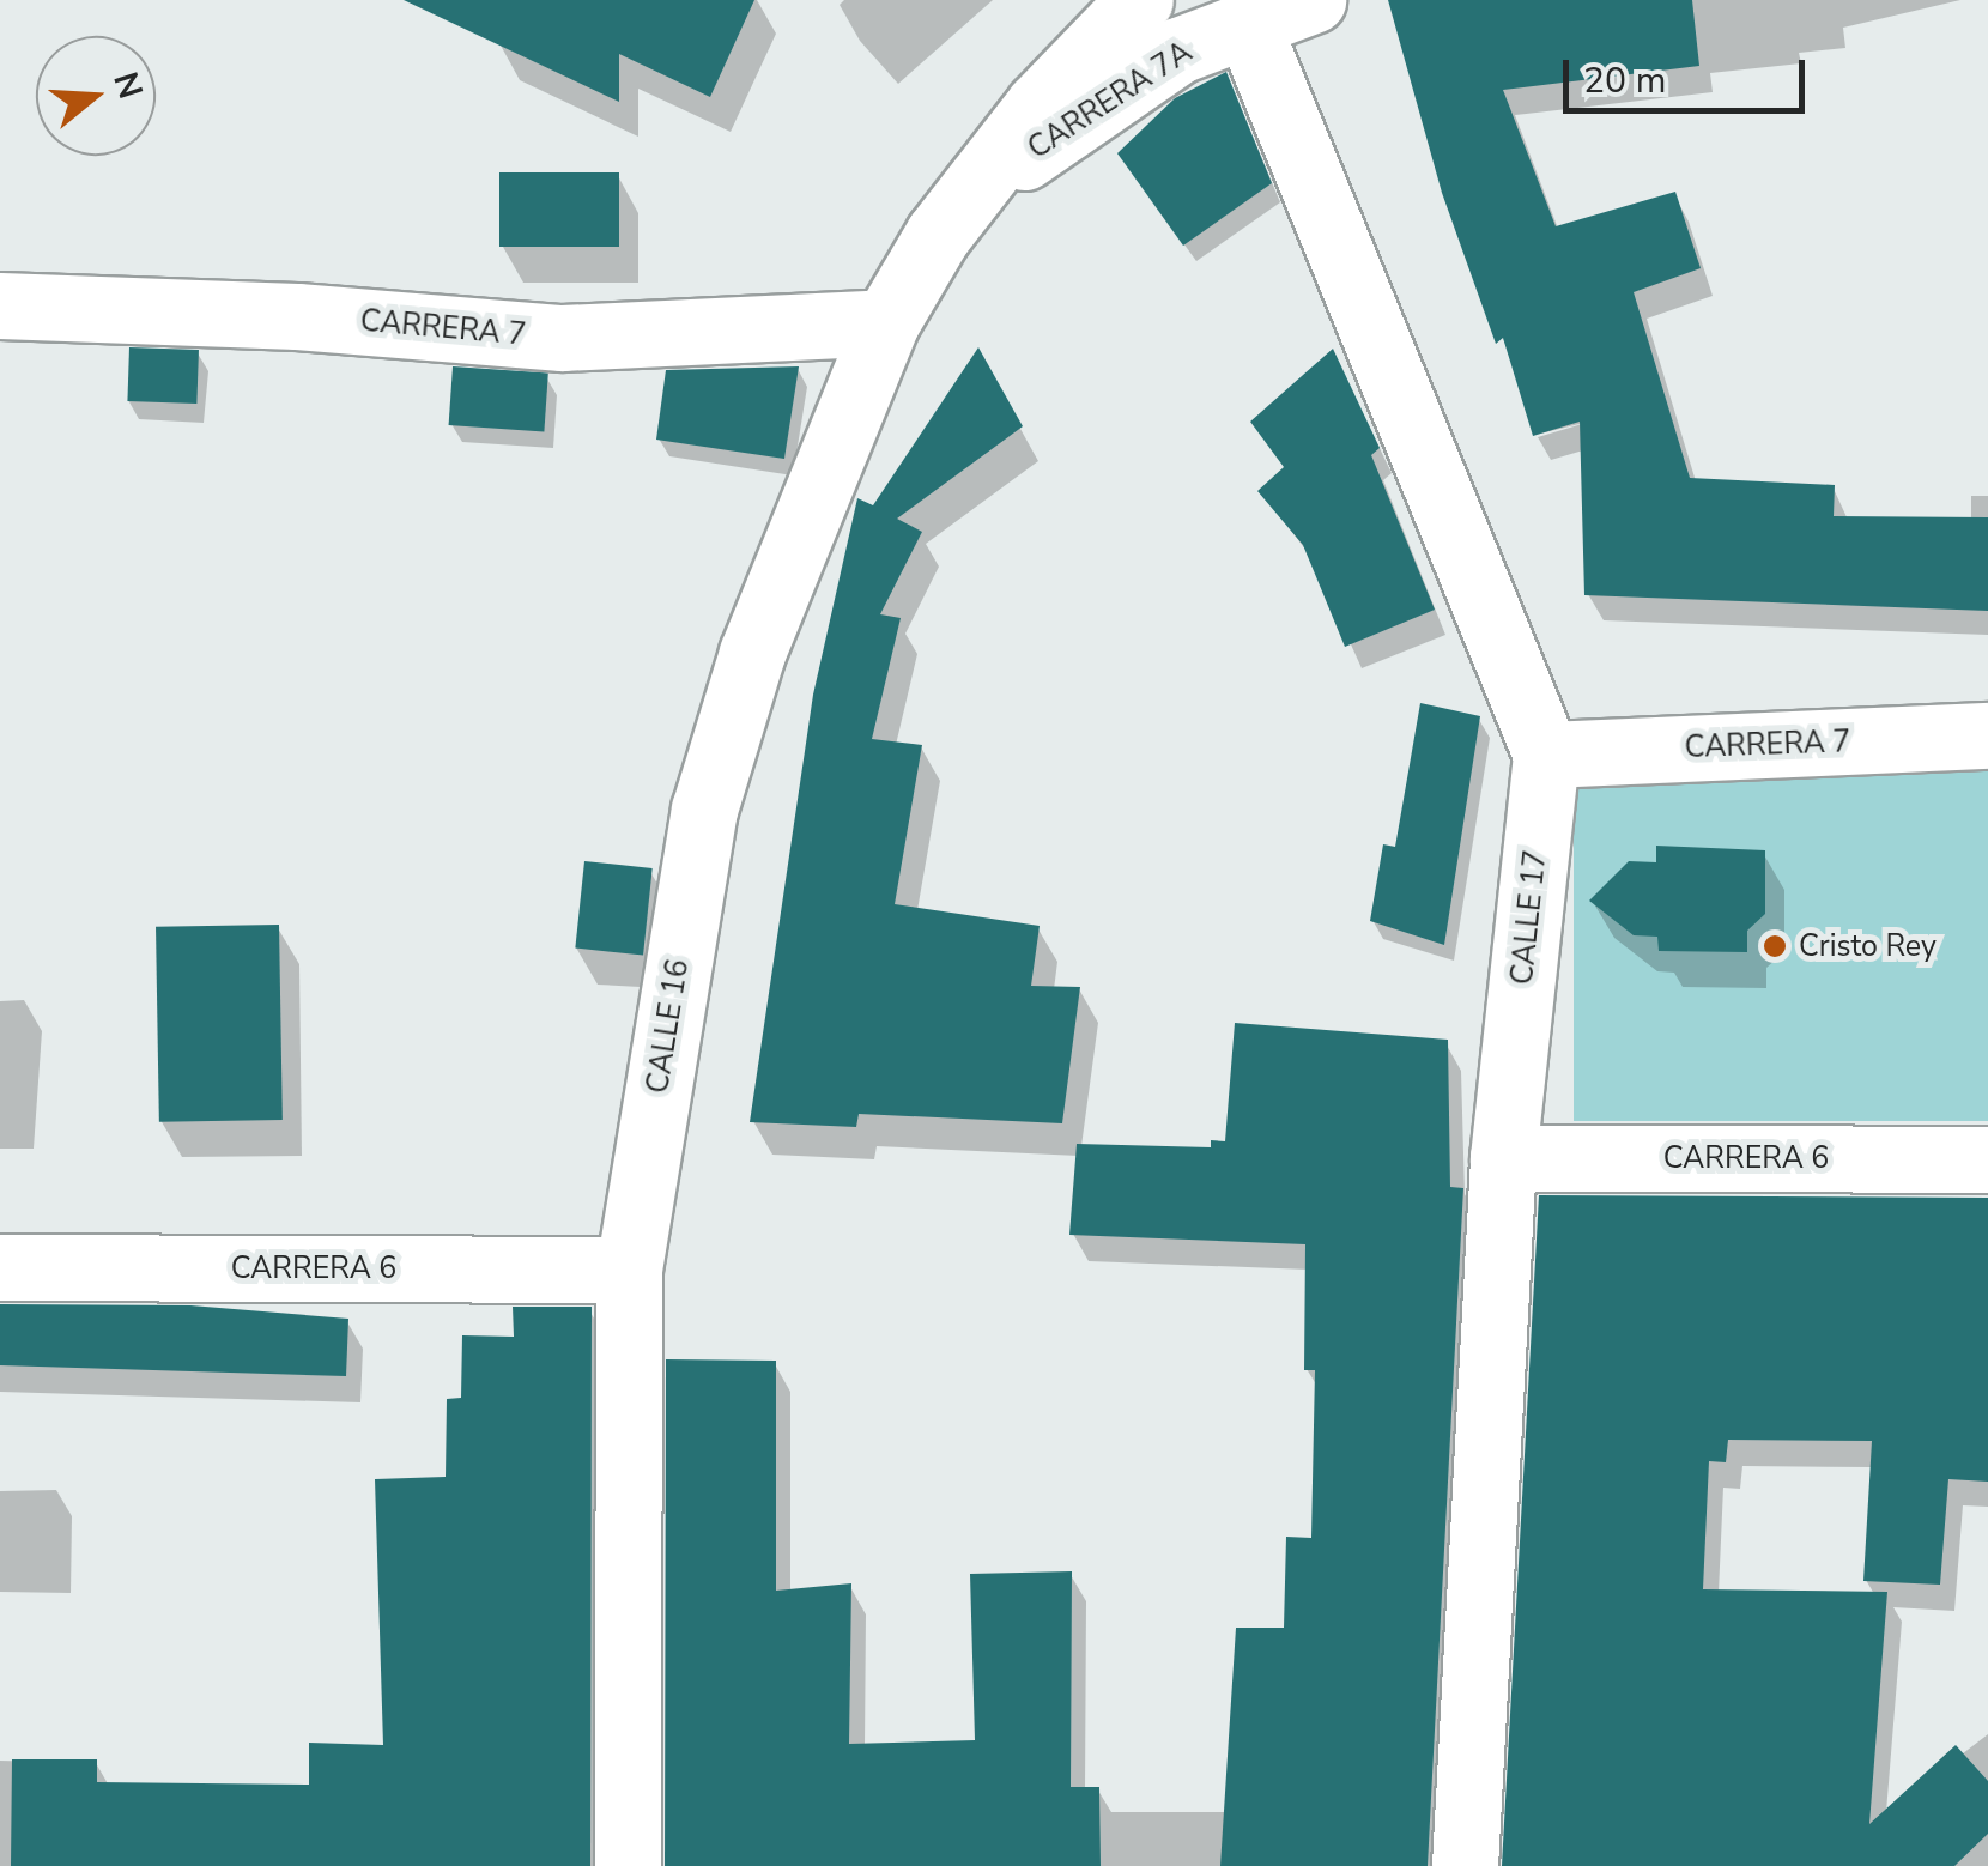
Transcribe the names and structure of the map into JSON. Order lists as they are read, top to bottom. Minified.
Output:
{"streets":{"street":["CARRERA 7A","CARRERA 7","CALLE 17","CALLE 16","CARRERA 6"]},"crossings":[["CARRERA 7A","CALLE 17"],["CARRERA 7A","CALLE 16"],["CARRERA 7","CALLE 17"],["CARRERA 7","CALLE 16"],["CALLE 17","CARRERA 6"],["CALLE 16","CARRERA 6"]],"places":["Cristo Rey"],"scale_bar":"20 m","north":"right"}
